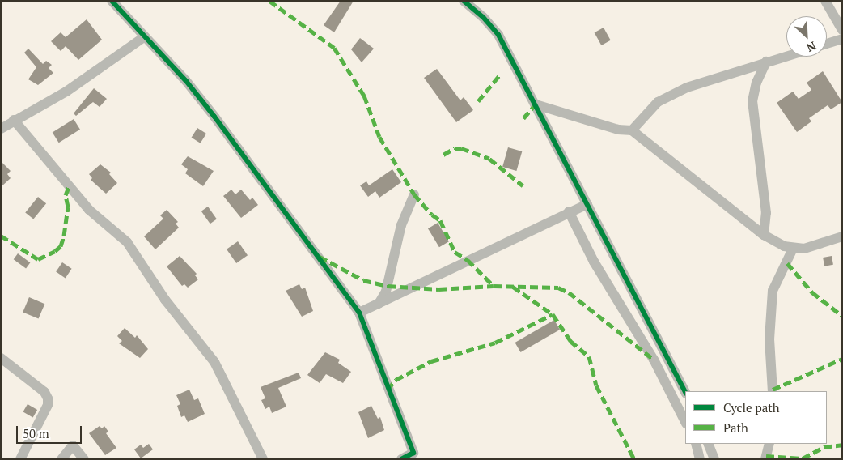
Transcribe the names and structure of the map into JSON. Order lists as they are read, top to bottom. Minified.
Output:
{"legend":["Cycle path","Path"],"scale_bar":"50 m","north":"bottom right"}
